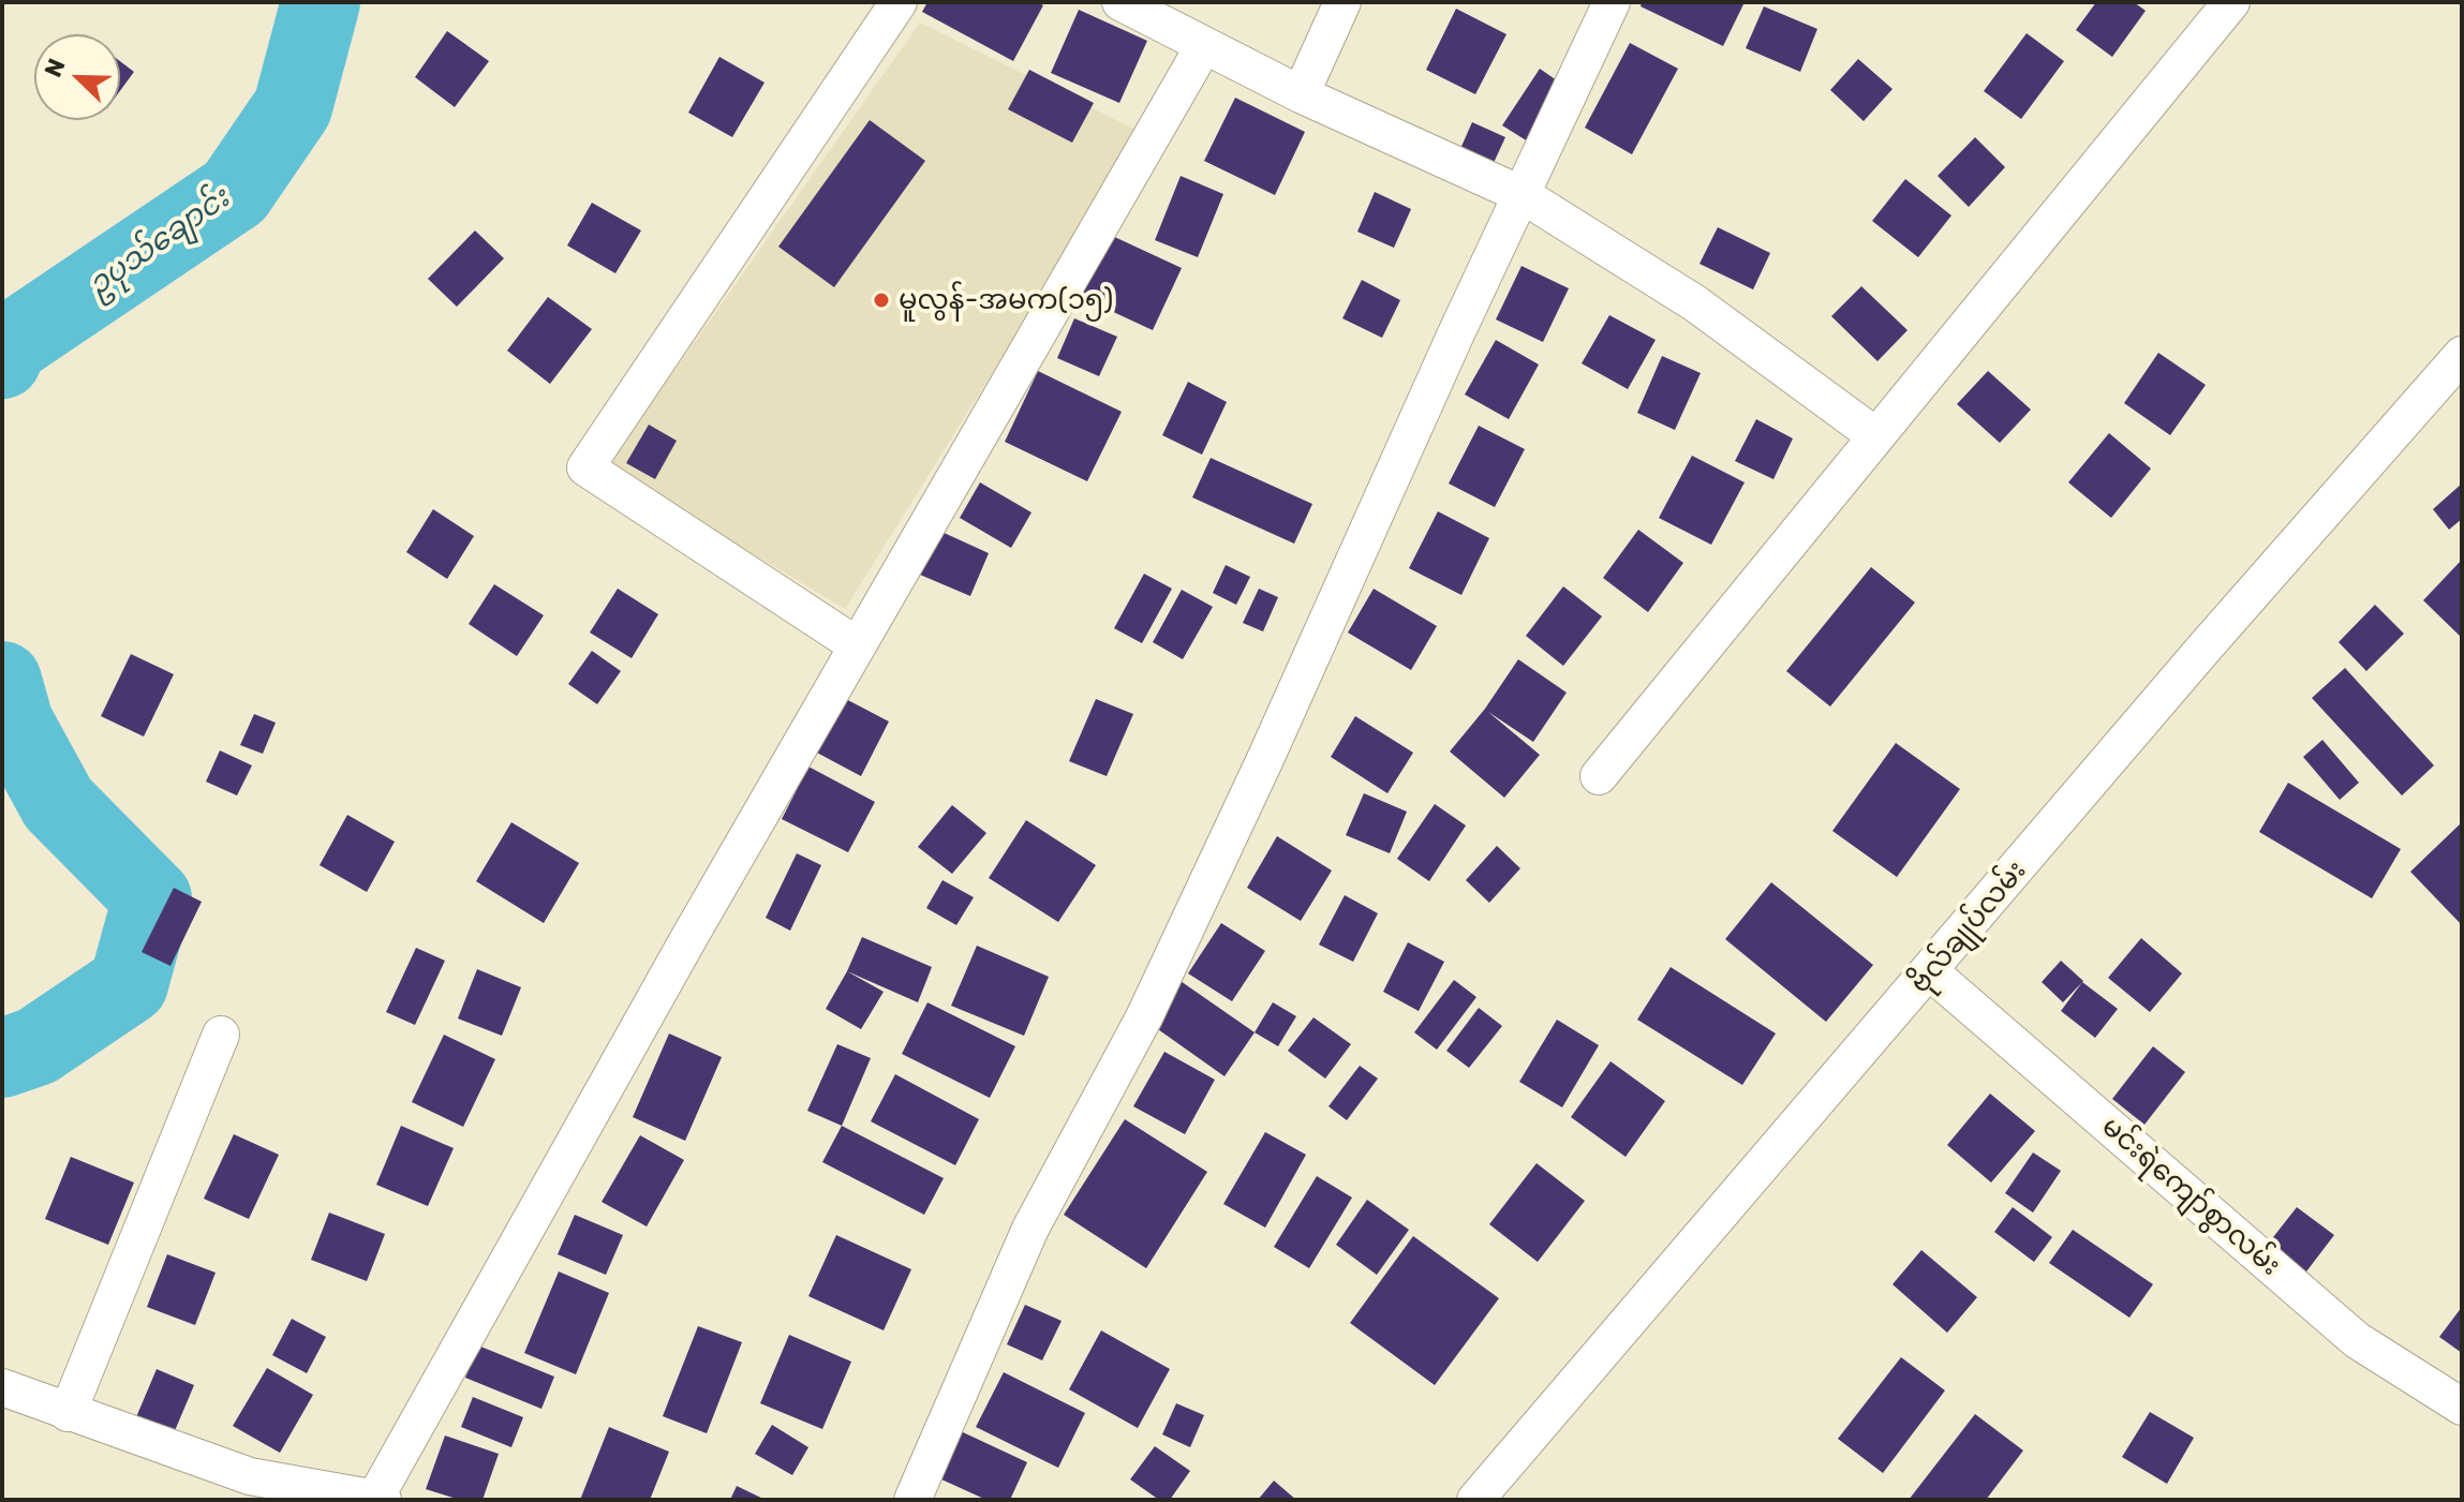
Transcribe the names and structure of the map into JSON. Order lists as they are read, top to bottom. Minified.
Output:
{"streets":{"street":["ဗိုလ်ချုပ်လမ်း","မင်းရဲကျော်စွာလမ်း"]},"crossings":[["ဗိုလ်ချုပ်လမ်း","မင်းရဲကျော်စွာလမ်း"]],"water":["ဥပုသ်ချောင်း"],"places":["မူလွန်-အမက(၁၅)"],"north":"top left"}
